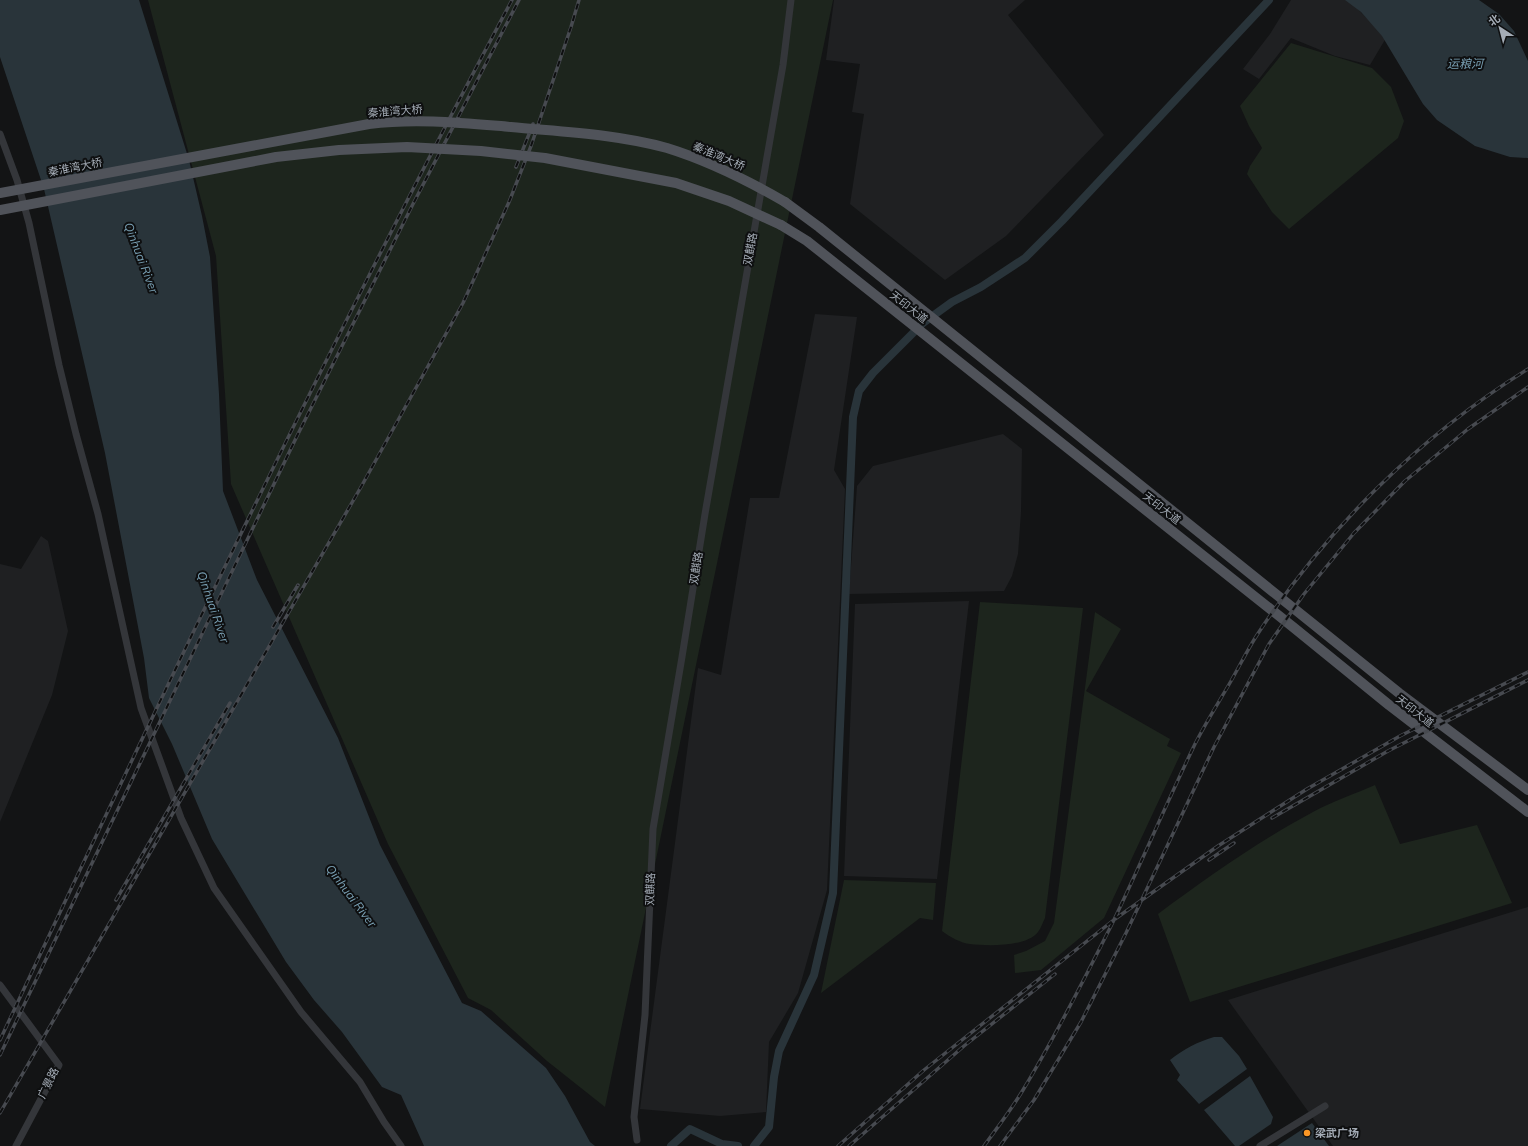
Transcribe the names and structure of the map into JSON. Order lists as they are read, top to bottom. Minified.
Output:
{"streets":{"main road":["秦淮湾大桥","天印大道"],"street":["双麒路","广景路"]},"crossings":[["秦淮湾大桥","天印大道"]],"water":["运粮河","Qinhuai River"],"places":["梁武广场"],"north":"top left"}
